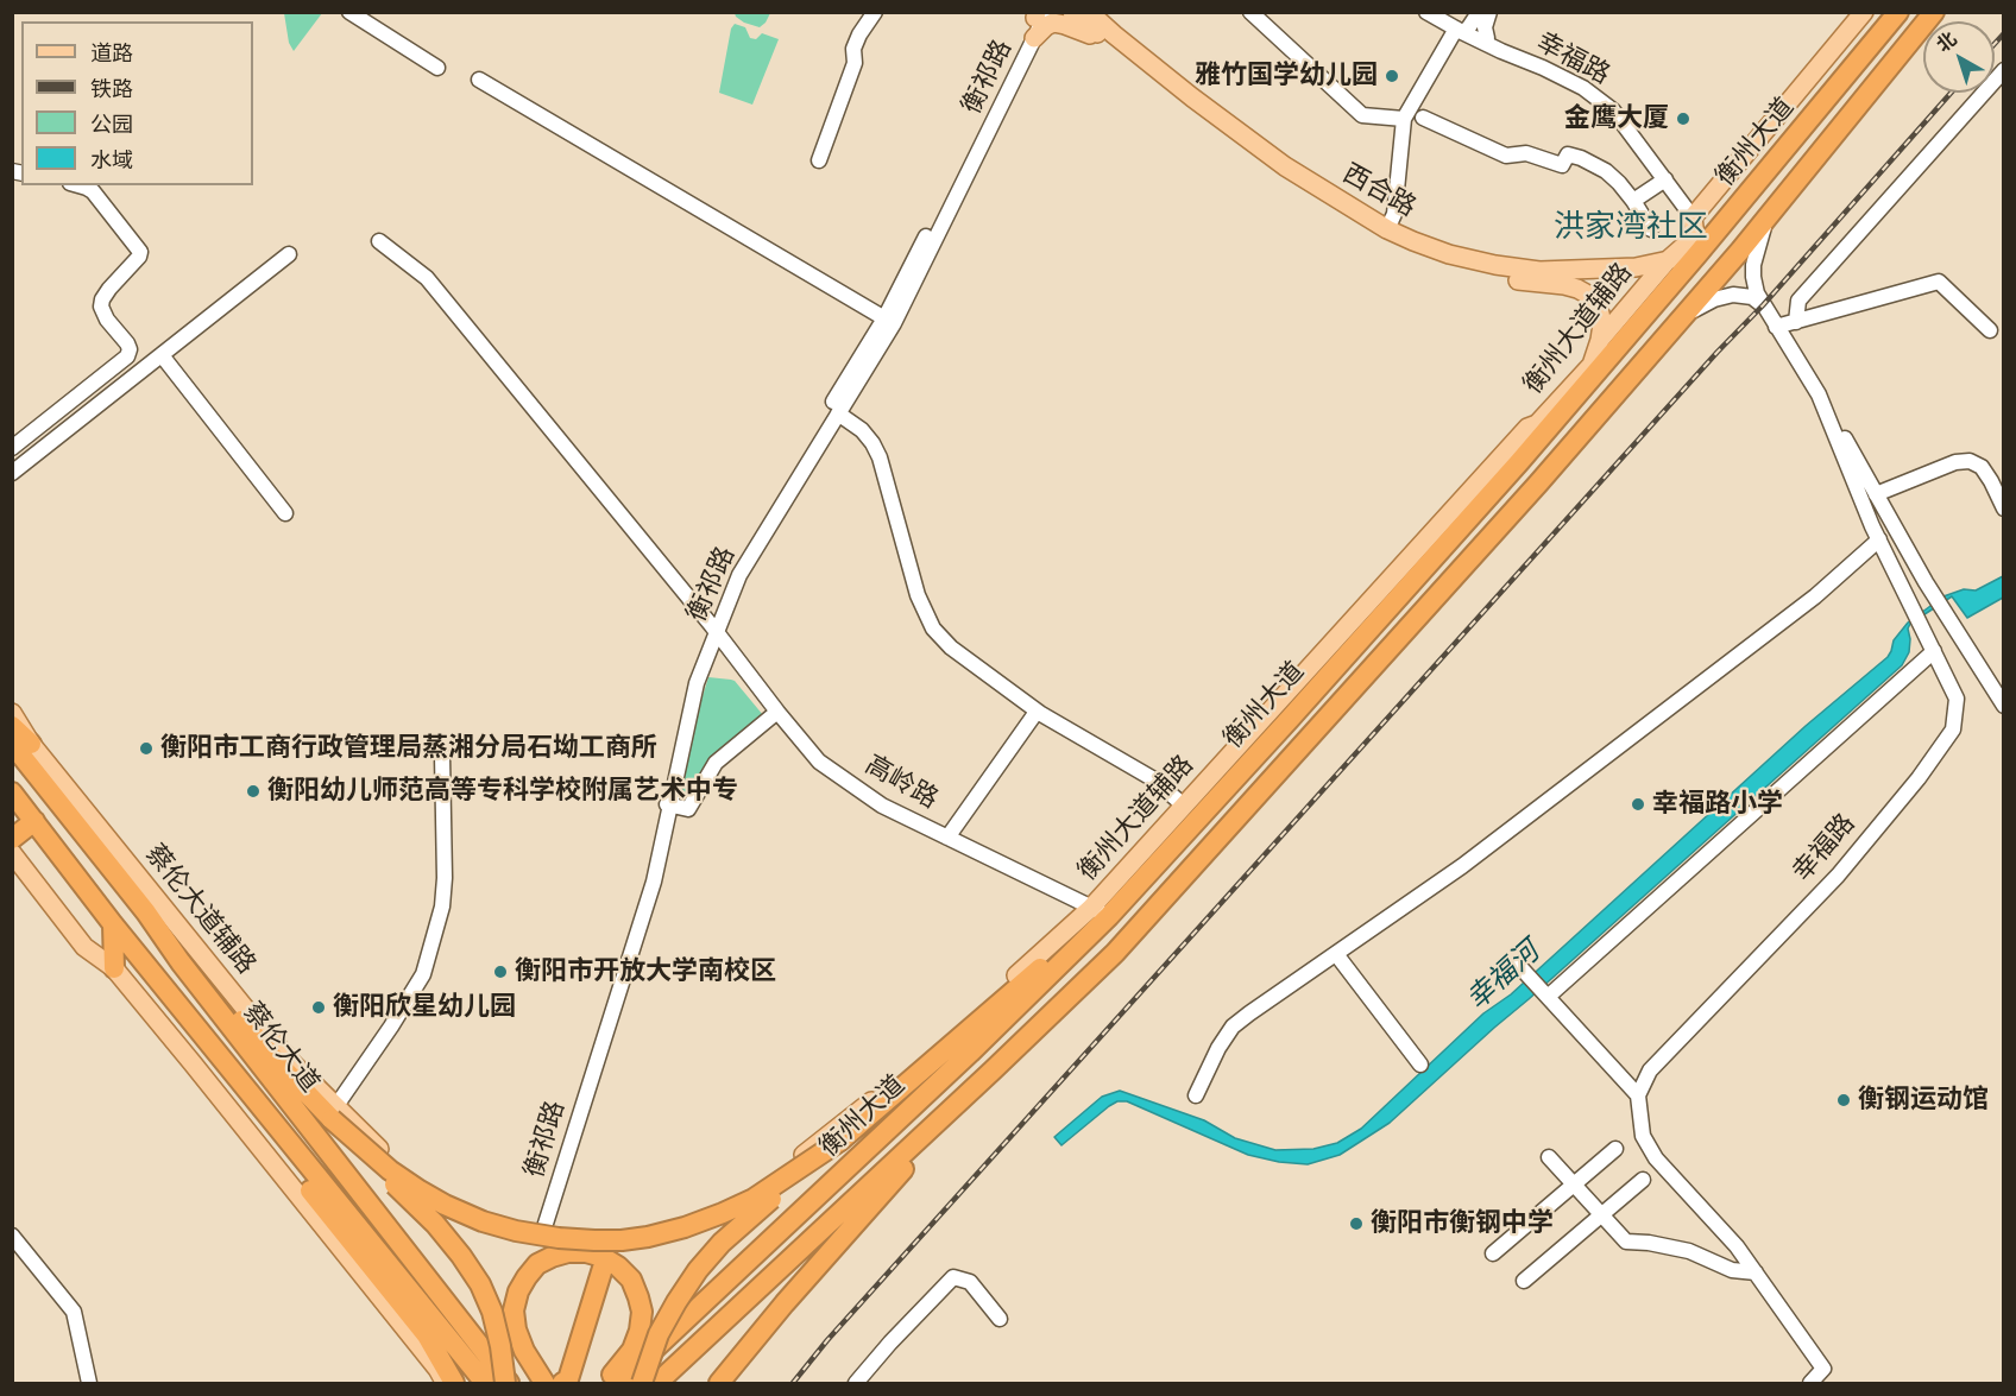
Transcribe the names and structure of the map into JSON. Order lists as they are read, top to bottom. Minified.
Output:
{"streets":{"highway":["衡州大道","蔡伦大道"],"main road":["西合路","衡州大道辅路","蔡伦大道辅路"],"street":["幸福路","衡祁路","高岭路"]},"crossings":[["幸福路","衡州大道"],["幸福路","西合路"],["衡祁路","衡州大道辅路"],["衡祁路","高岭路"],["衡祁路","蔡伦大道辅路"],["衡州大道","西合路"],["衡州大道","衡州大道辅路"],["衡州大道","高岭路"],["西合路","衡州大道辅路"],["衡州大道辅路","高岭路"],["衡州大道辅路","蔡伦大道辅路"],["蔡伦大道辅路","蔡伦大道"]],"districts":["洪家湾社区"],"water":["幸福河"],"places":["雅竹国学幼儿园","金鹰大厦","衡阳市工商行政管理局蒸湘分局石坳工商所","衡阳幼儿师范高等专科学校附属艺术中专","幸福路小学","衡阳市开放大学南校区","衡阳欣星幼儿园","衡钢运动馆","衡阳市衡钢中学"],"legend":["道路","铁路","公园","水域"],"north":"top left"}
